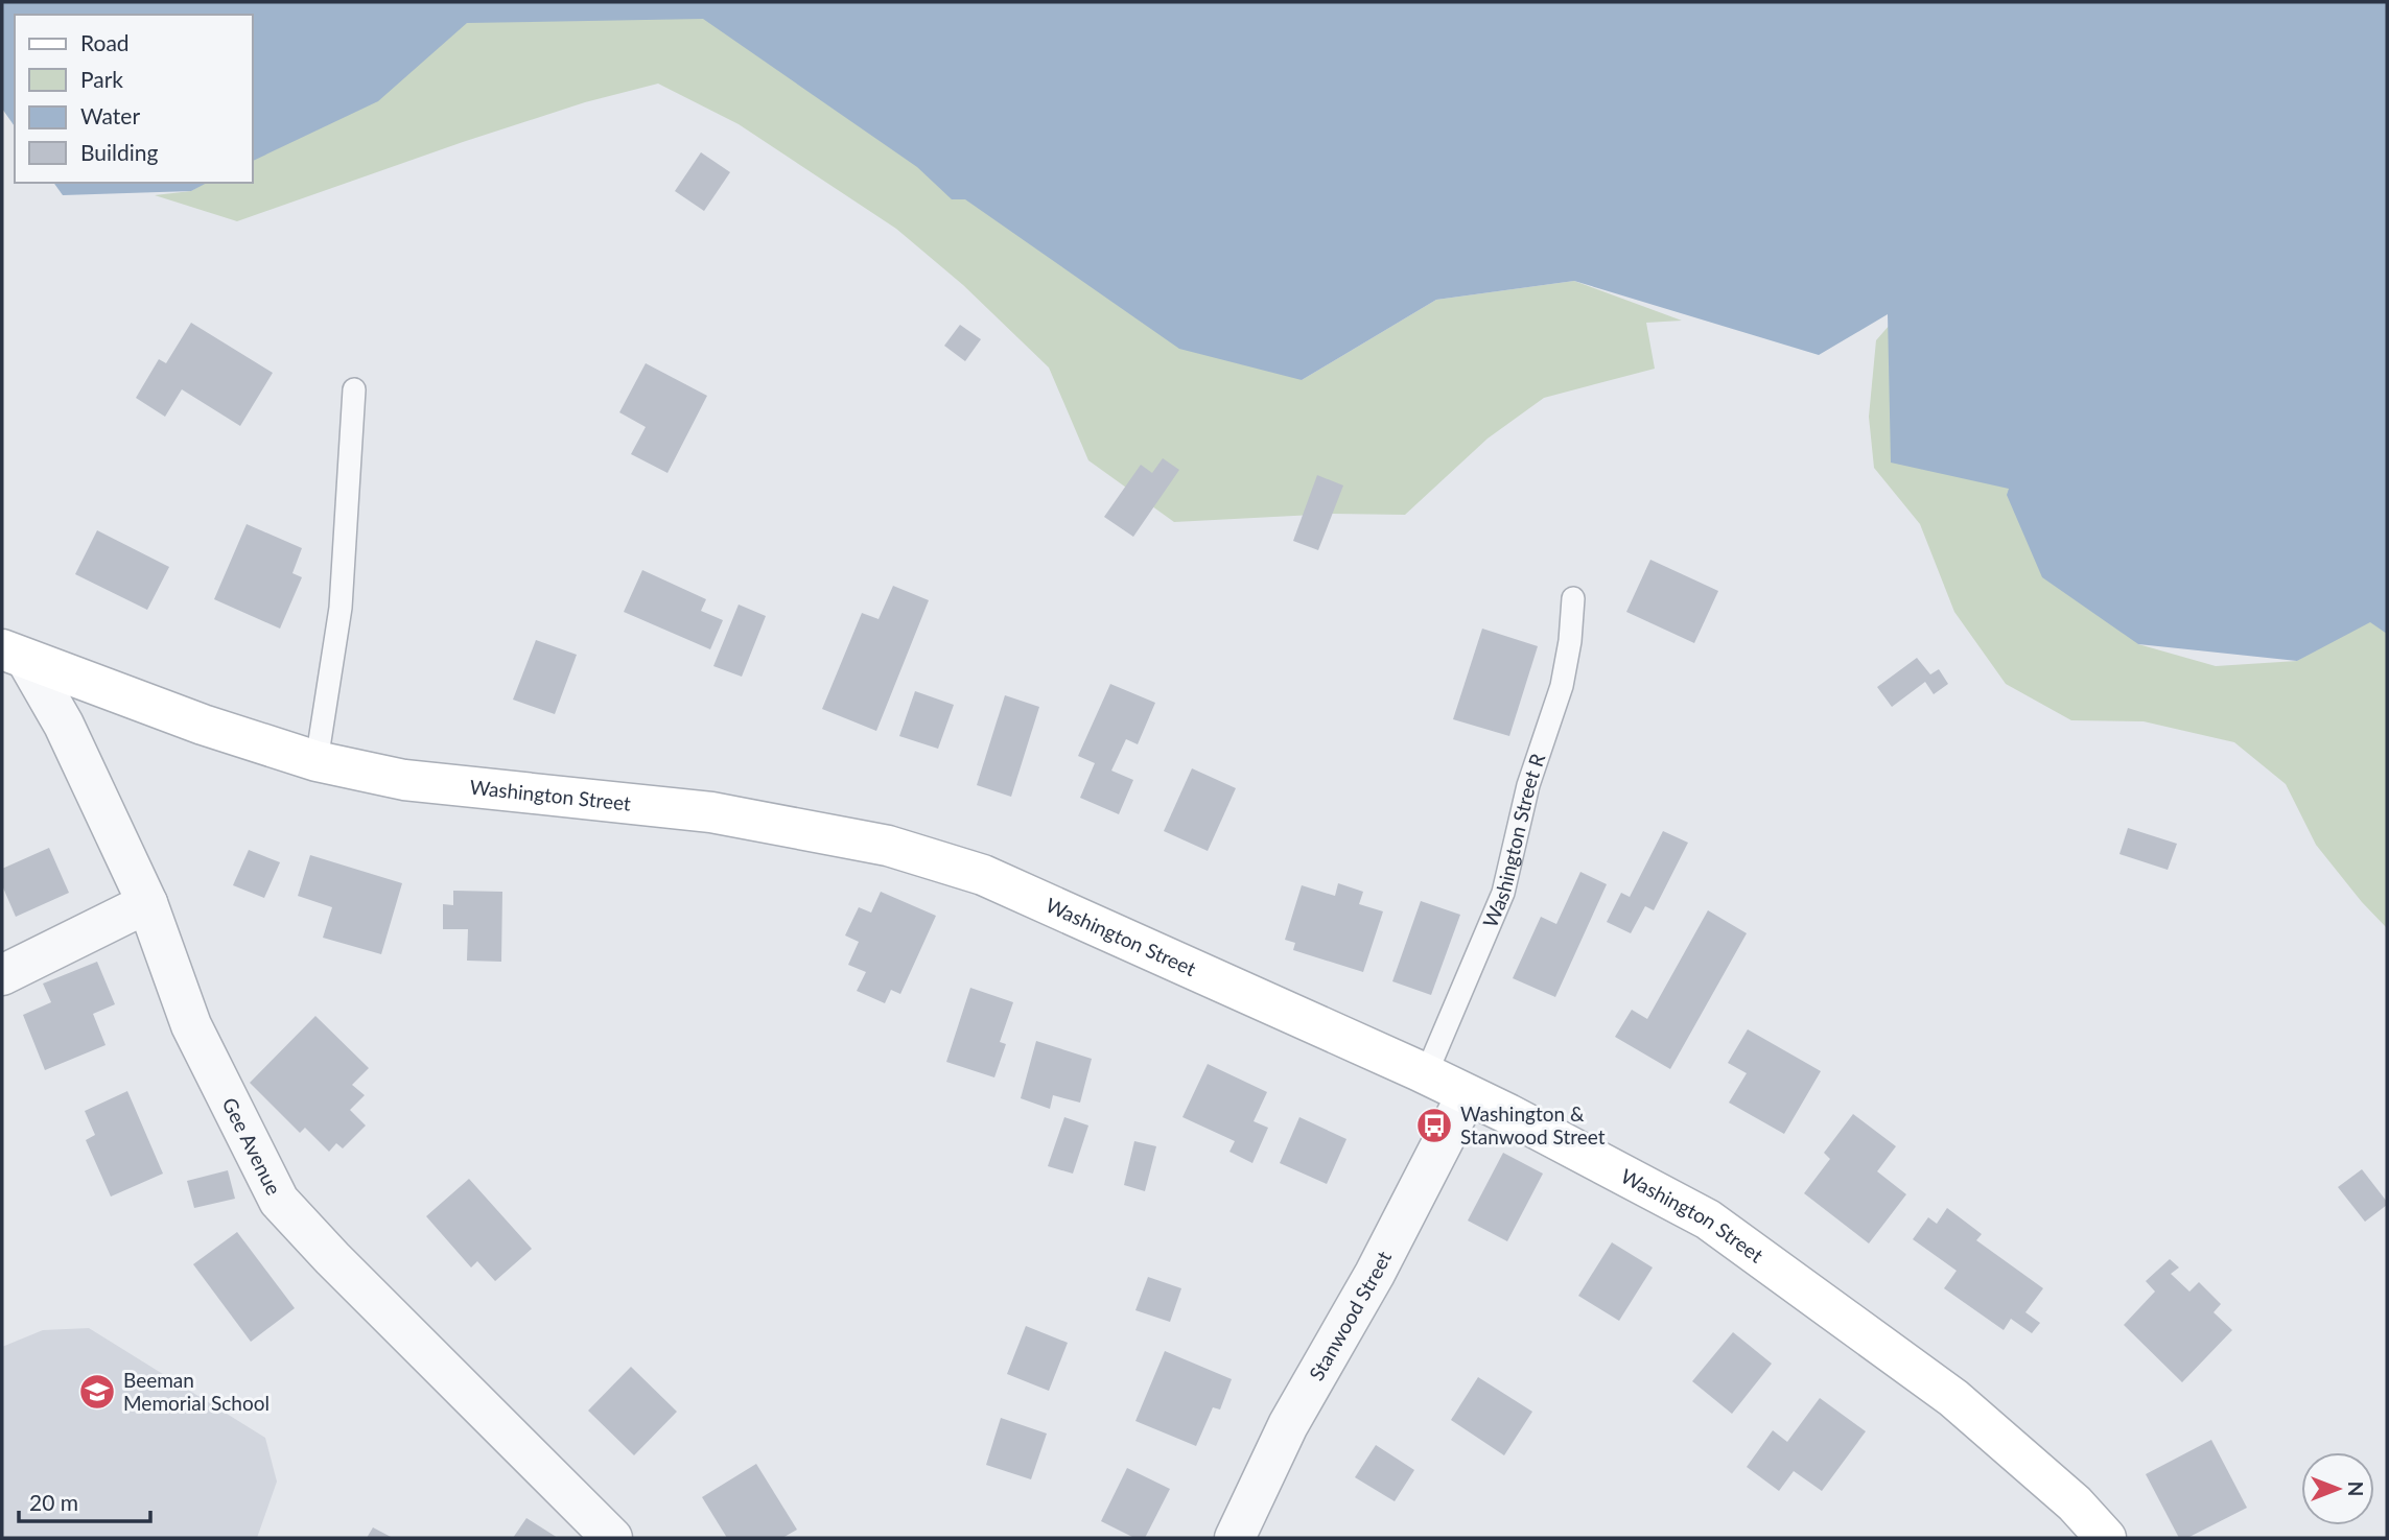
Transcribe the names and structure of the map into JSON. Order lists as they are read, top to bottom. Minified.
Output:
{"streets":{"main road":["Washington Street"],"street":["Gee Avenue","Stanwood Street"],"lane":["Washington Street R"]},"crossings":[["Washington Street","Washington Street R"],["Washington Street","Gee Avenue"],["Washington Street","Stanwood Street"]],"places":{"bus stop":["Washington & Stanwood Street"],"school or university":["Beeman Memorial School"]},"legend":["Road","Park","Water","Building"],"scale_bar":"20 m","north":"right"}
